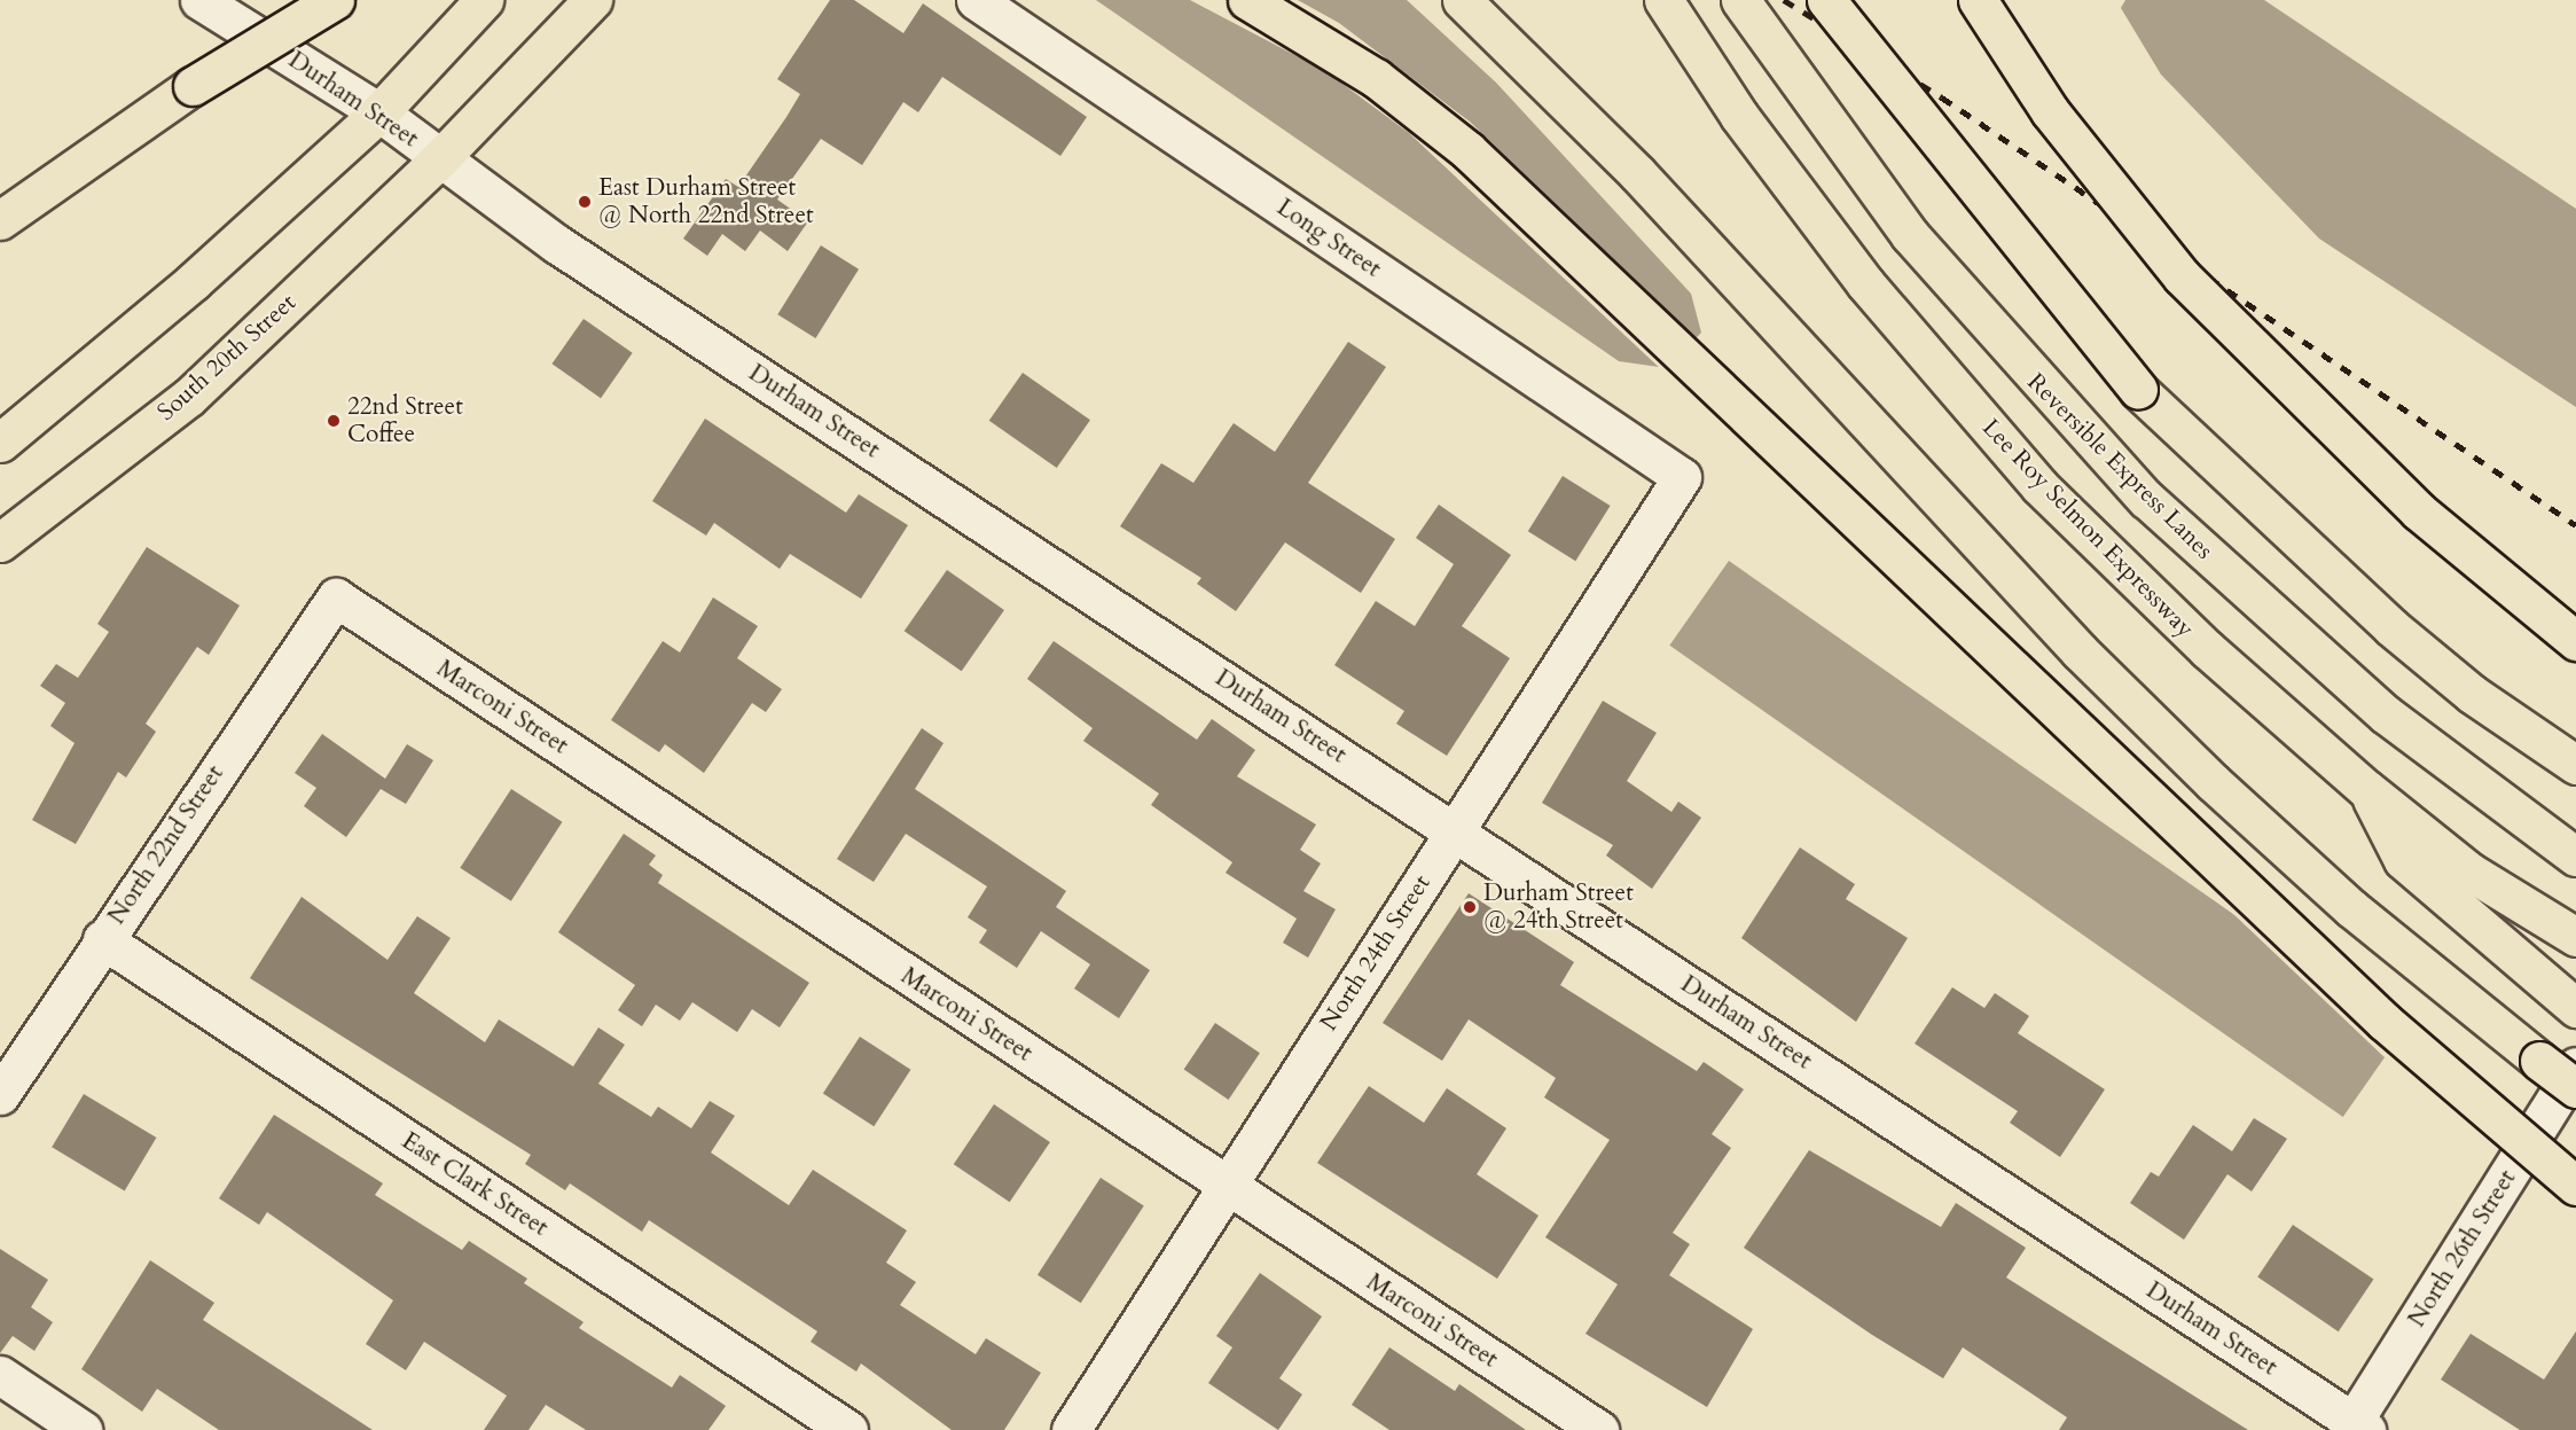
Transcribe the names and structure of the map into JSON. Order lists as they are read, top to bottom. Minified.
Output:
{"streets":{"main road":["South 20th Street","Reversible Express Lanes","Lee Roy Selmon Expressway"],"street":["Durham Street","Long Street","Marconi Street","North 22nd Street","North 24th Street","East Clark Street","North 26th Street"]},"crossings":[["Durham Street","South 20th Street"],["Durham Street","North 24th Street"],["Durham Street","North 26th Street"],["Long Street","North 24th Street"],["Marconi Street","North 22nd Street"],["Marconi Street","North 24th Street"],["North 22nd Street","East Clark Street"]],"places":["East Durham Street @ North 22nd Street","22nd Street Coffee","Durham Street @ 24th Street"]}
